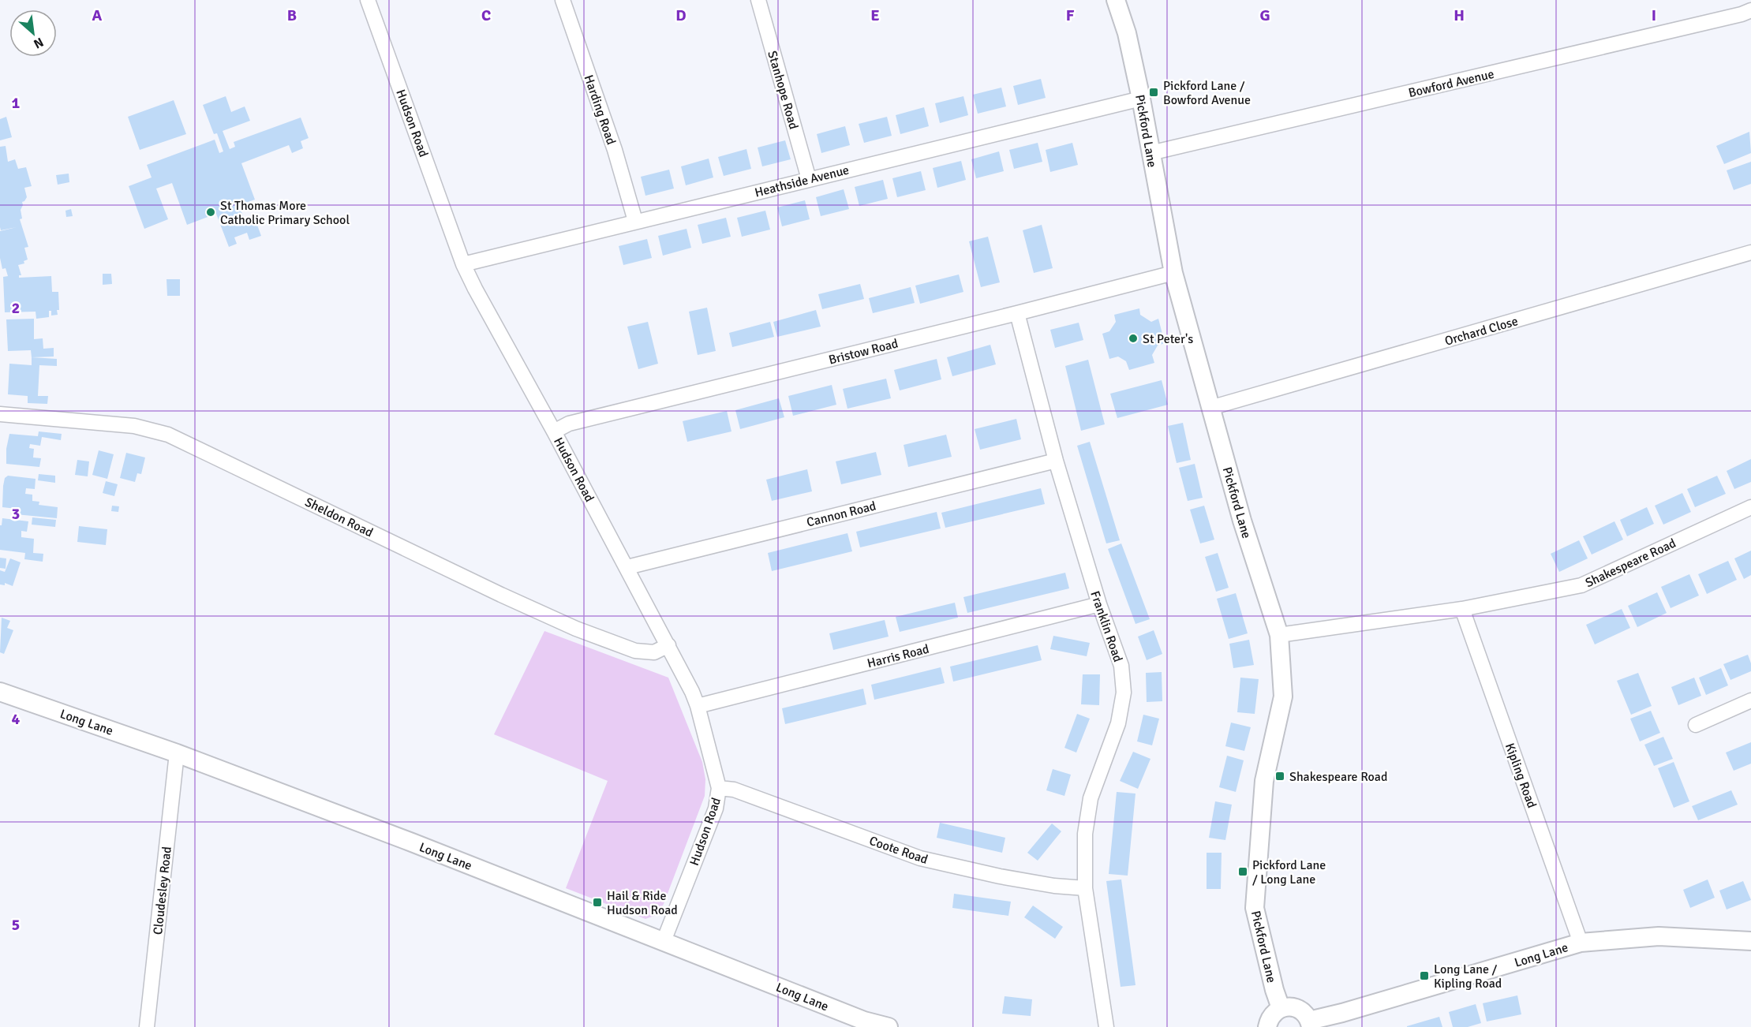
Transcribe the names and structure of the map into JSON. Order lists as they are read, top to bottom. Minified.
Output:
{"streets":{"street":["Bowford Avenue","Stanhope Road","Harding Road","Hudson Road","Pickford Lane","Heathside Avenue","Orchard Close","Bristow Road","Cannon Road","Sheldon Road","Shakespeare Road","Franklin Road","Harris Road","Long Lane","Kipling Road","Coote Road","Cloudesley Road"]},"crossings":[["Bowford Avenue","Pickford Lane"],["Stanhope Road","Heathside Avenue"],["Harding Road","Heathside Avenue"],["Hudson Road","Heathside Avenue"],["Hudson Road","Bristow Road"],["Hudson Road","Cannon Road"],["Hudson Road","Sheldon Road"],["Hudson Road","Harris Road"],["Hudson Road","Long Lane"],["Hudson Road","Coote Road"],["Pickford Lane","Heathside Avenue"],["Pickford Lane","Orchard Close"],["Pickford Lane","Bristow Road"],["Pickford Lane","Shakespeare Road"],["Pickford Lane","Long Lane"],["Bristow Road","Franklin Road"],["Cannon Road","Franklin Road"],["Shakespeare Road","Kipling Road"],["Franklin Road","Harris Road"],["Franklin Road","Coote Road"],["Long Lane","Kipling Road"],["Long Lane","Cloudesley Road"]],"places":{"transit":["Pickford Lane / Bowford Avenue","Shakespeare Road","Pickford Lane / Long Lane","Hail & Ride Hudson Road","Long Lane / Kipling Road"],"other":["St Thomas More Catholic Primary School","St Peter's"]},"north":"bottom right","grid":{"columns":["A","B","C","D","E","F","G","H","I"],"rows":["1","2","3","4","5"]}}
